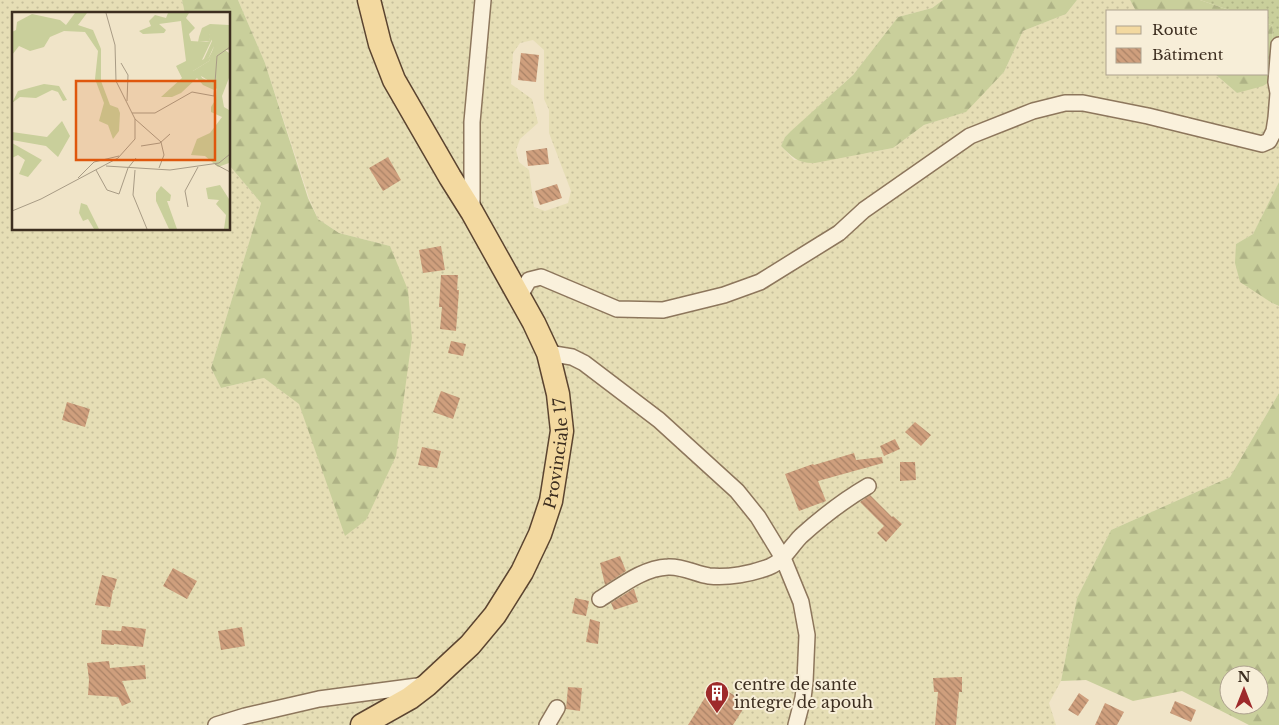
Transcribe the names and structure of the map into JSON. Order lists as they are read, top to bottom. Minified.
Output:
{"streets":{"main road":["Provinciale 17"]},"places":{"building":["centre de sante integre de apouh"]},"legend":["Route","Bâtiment"],"north":"top"}
